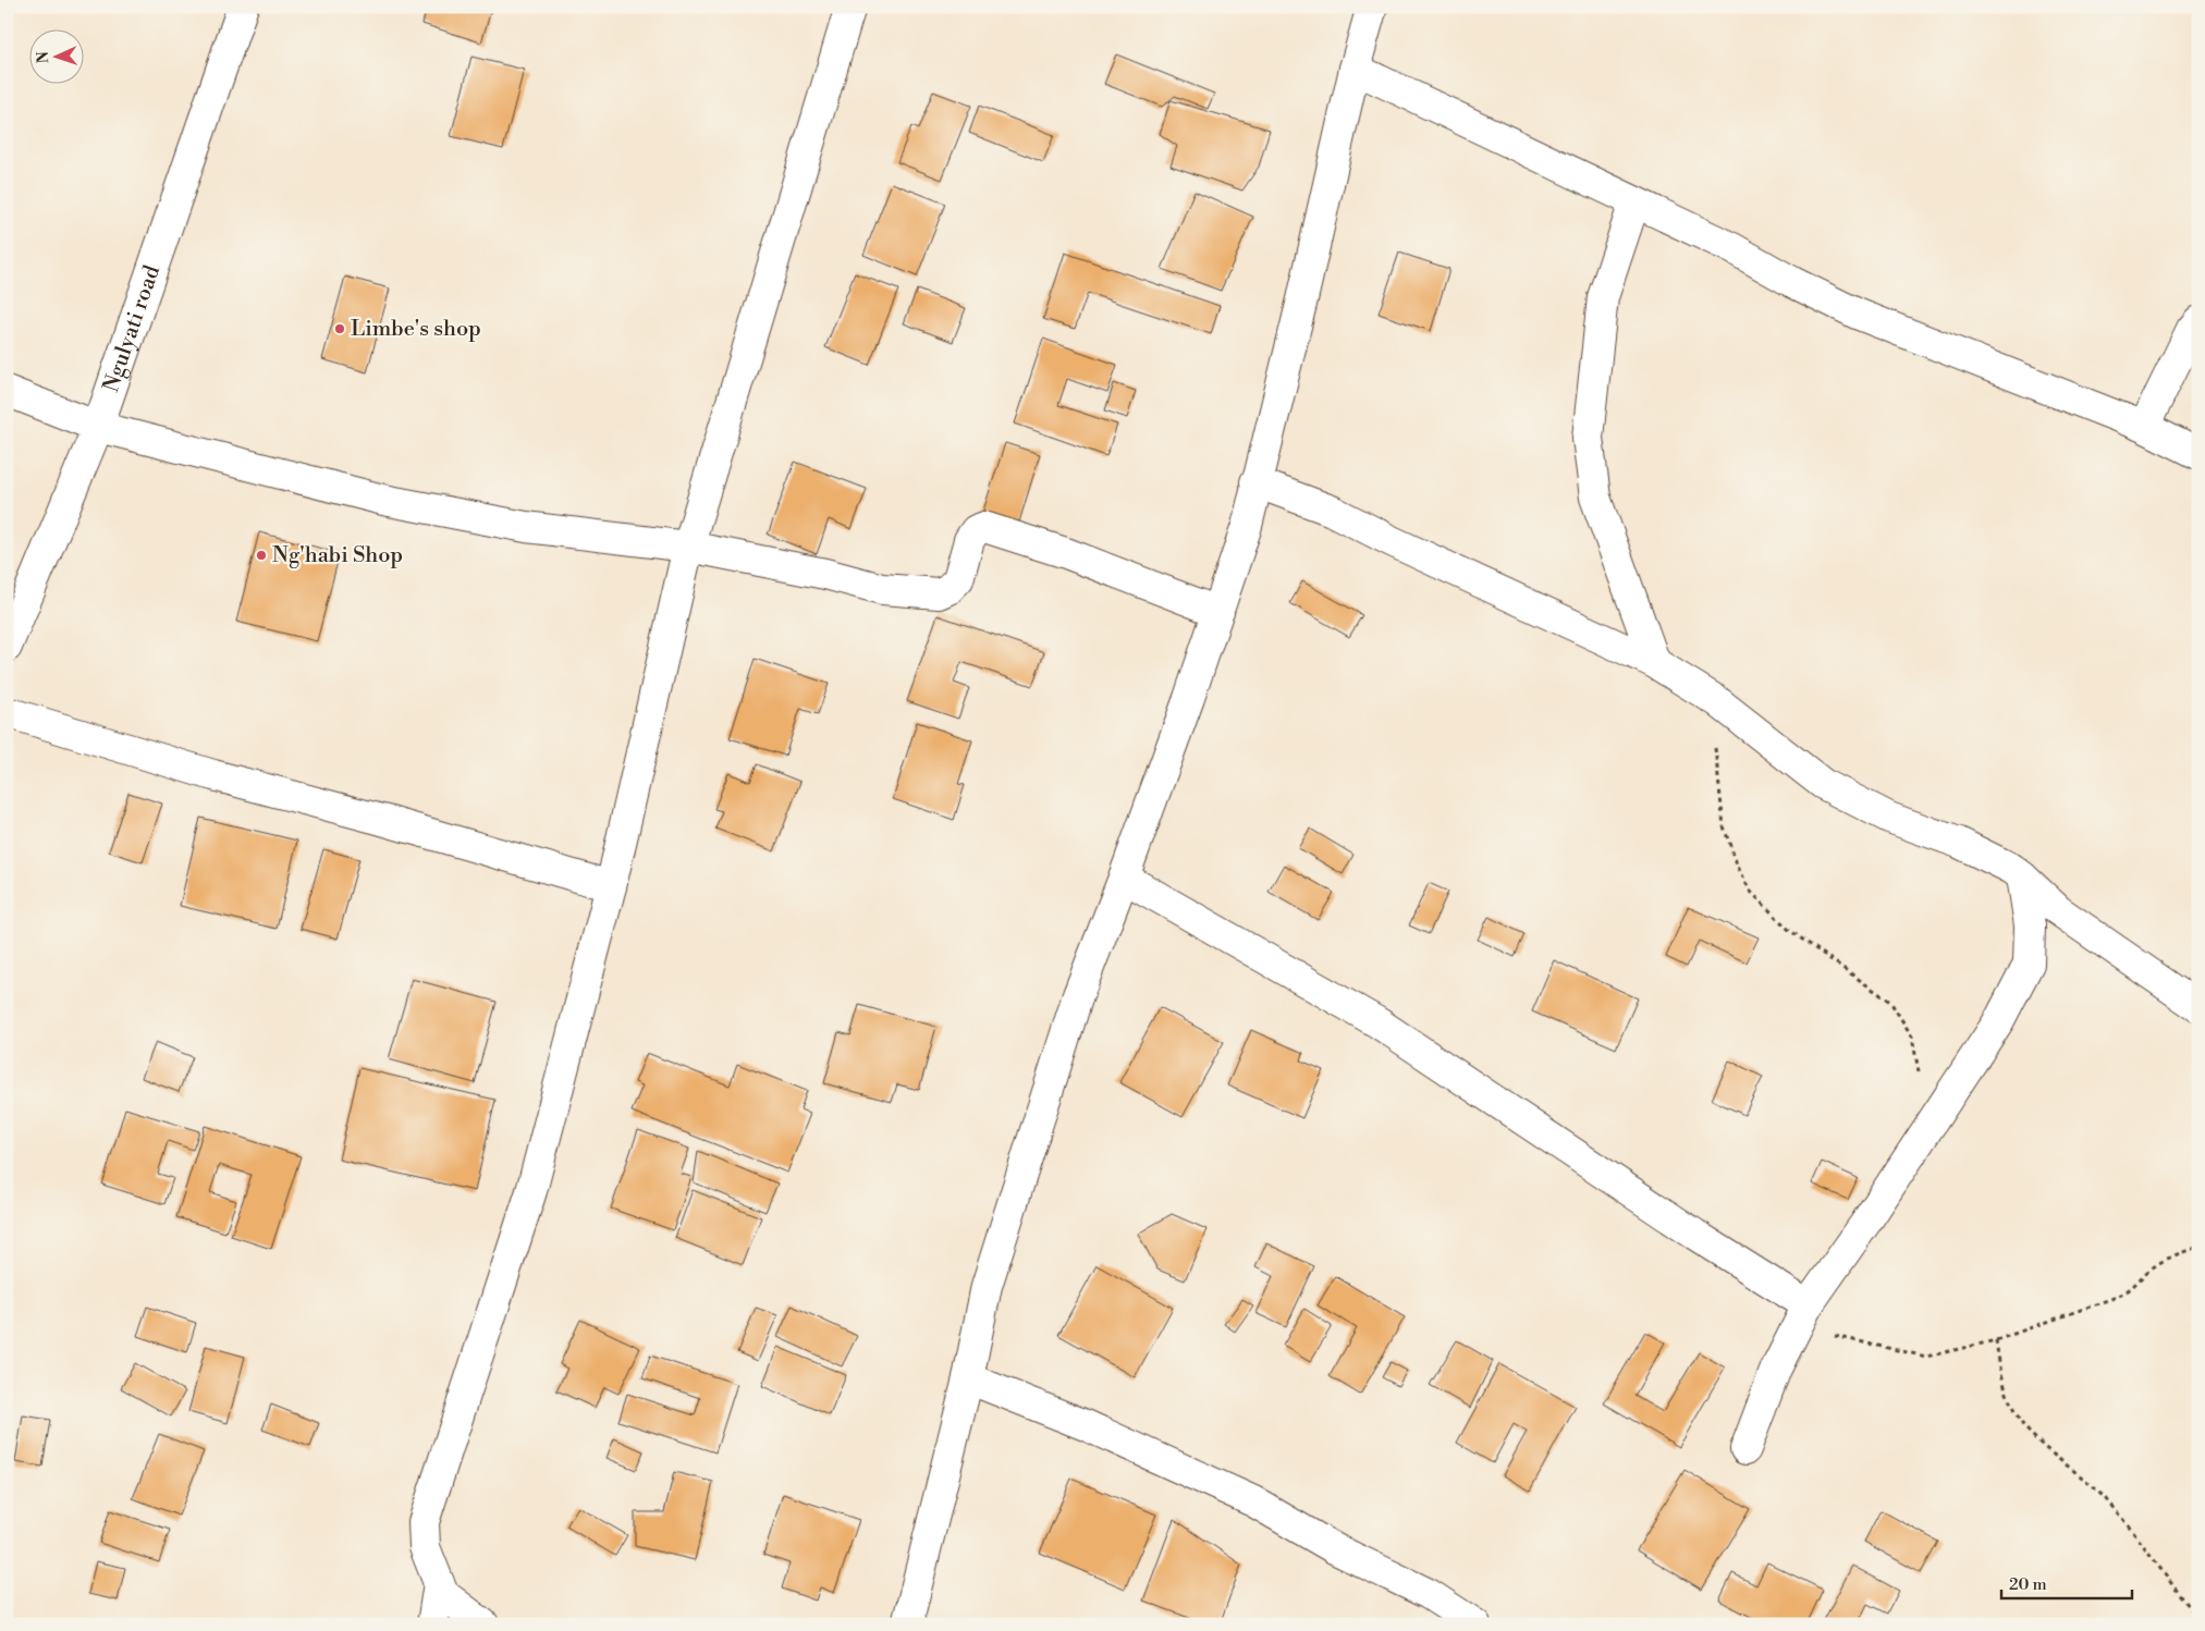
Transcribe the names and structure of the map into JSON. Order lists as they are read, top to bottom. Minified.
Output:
{"streets":{"street":["Ngulyati road"]},"places":["Limbe's shop","Ng'habi Shop"],"scale_bar":"20 m","north":"left"}
